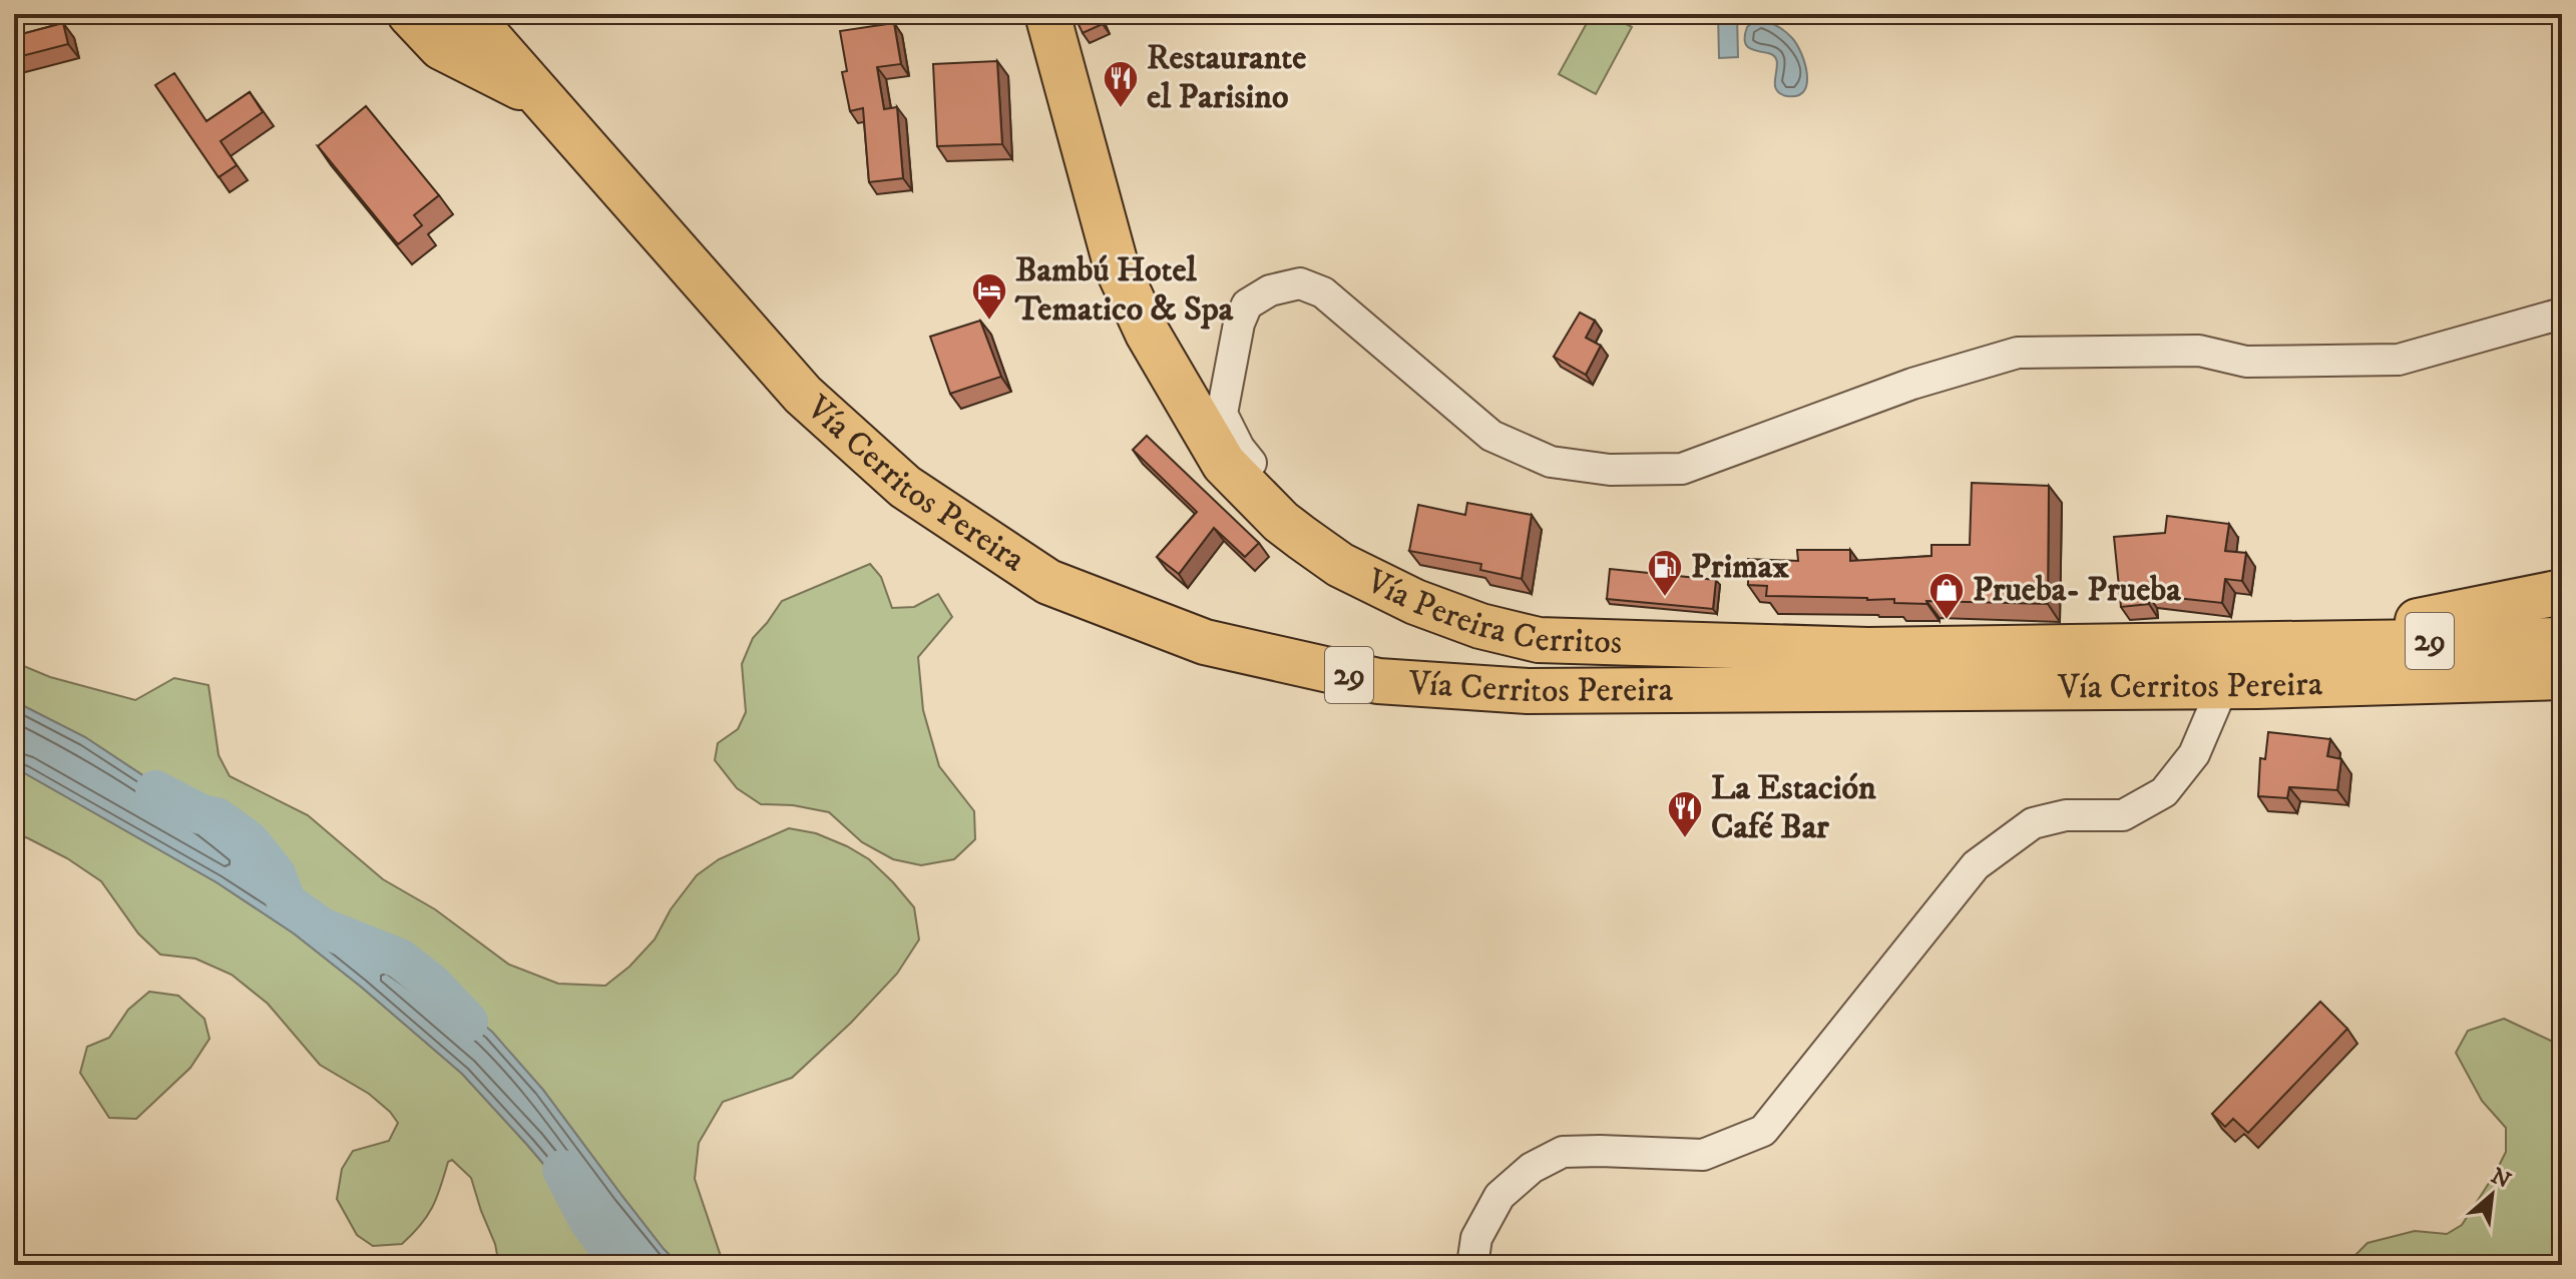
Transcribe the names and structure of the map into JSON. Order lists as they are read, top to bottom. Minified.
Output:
{"streets":{"highway":["Vía Cerritos Pereira","Vía Pereira Cerritos","29"]},"crossings":[["Vía Cerritos Pereira","29"],["Vía Pereira Cerritos","29"]],"places":{"restaurant":["Restaurante el Parisino","La Estación Café Bar"],"hotel":["Bambú Hotel Tematico & Spa"],"fuel station":["Primax"],"shop":["Prueba- Prueba"]},"north":"top right"}
